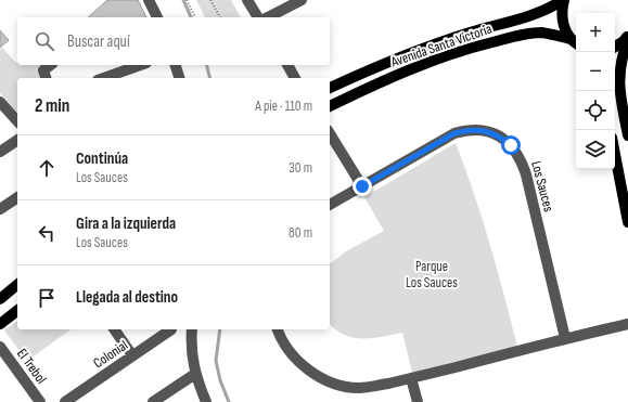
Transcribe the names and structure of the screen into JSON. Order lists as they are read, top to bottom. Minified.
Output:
{"streets":{"main road":["Avenida Santa Victoria"],"street":["Los Sauces","Colonial","El Trebol"]},"parks":["Parque Los Sauces"],"page":{"map_buttons":["+","−"],"search":"Buscar aquí","heading":["2 min","A pie · 110 m"],"list":[["Continúa","Los Sauces","30 m"],["Gira a la izquierda","Los Sauces","80 m"],"Llegada al destino"]}}
